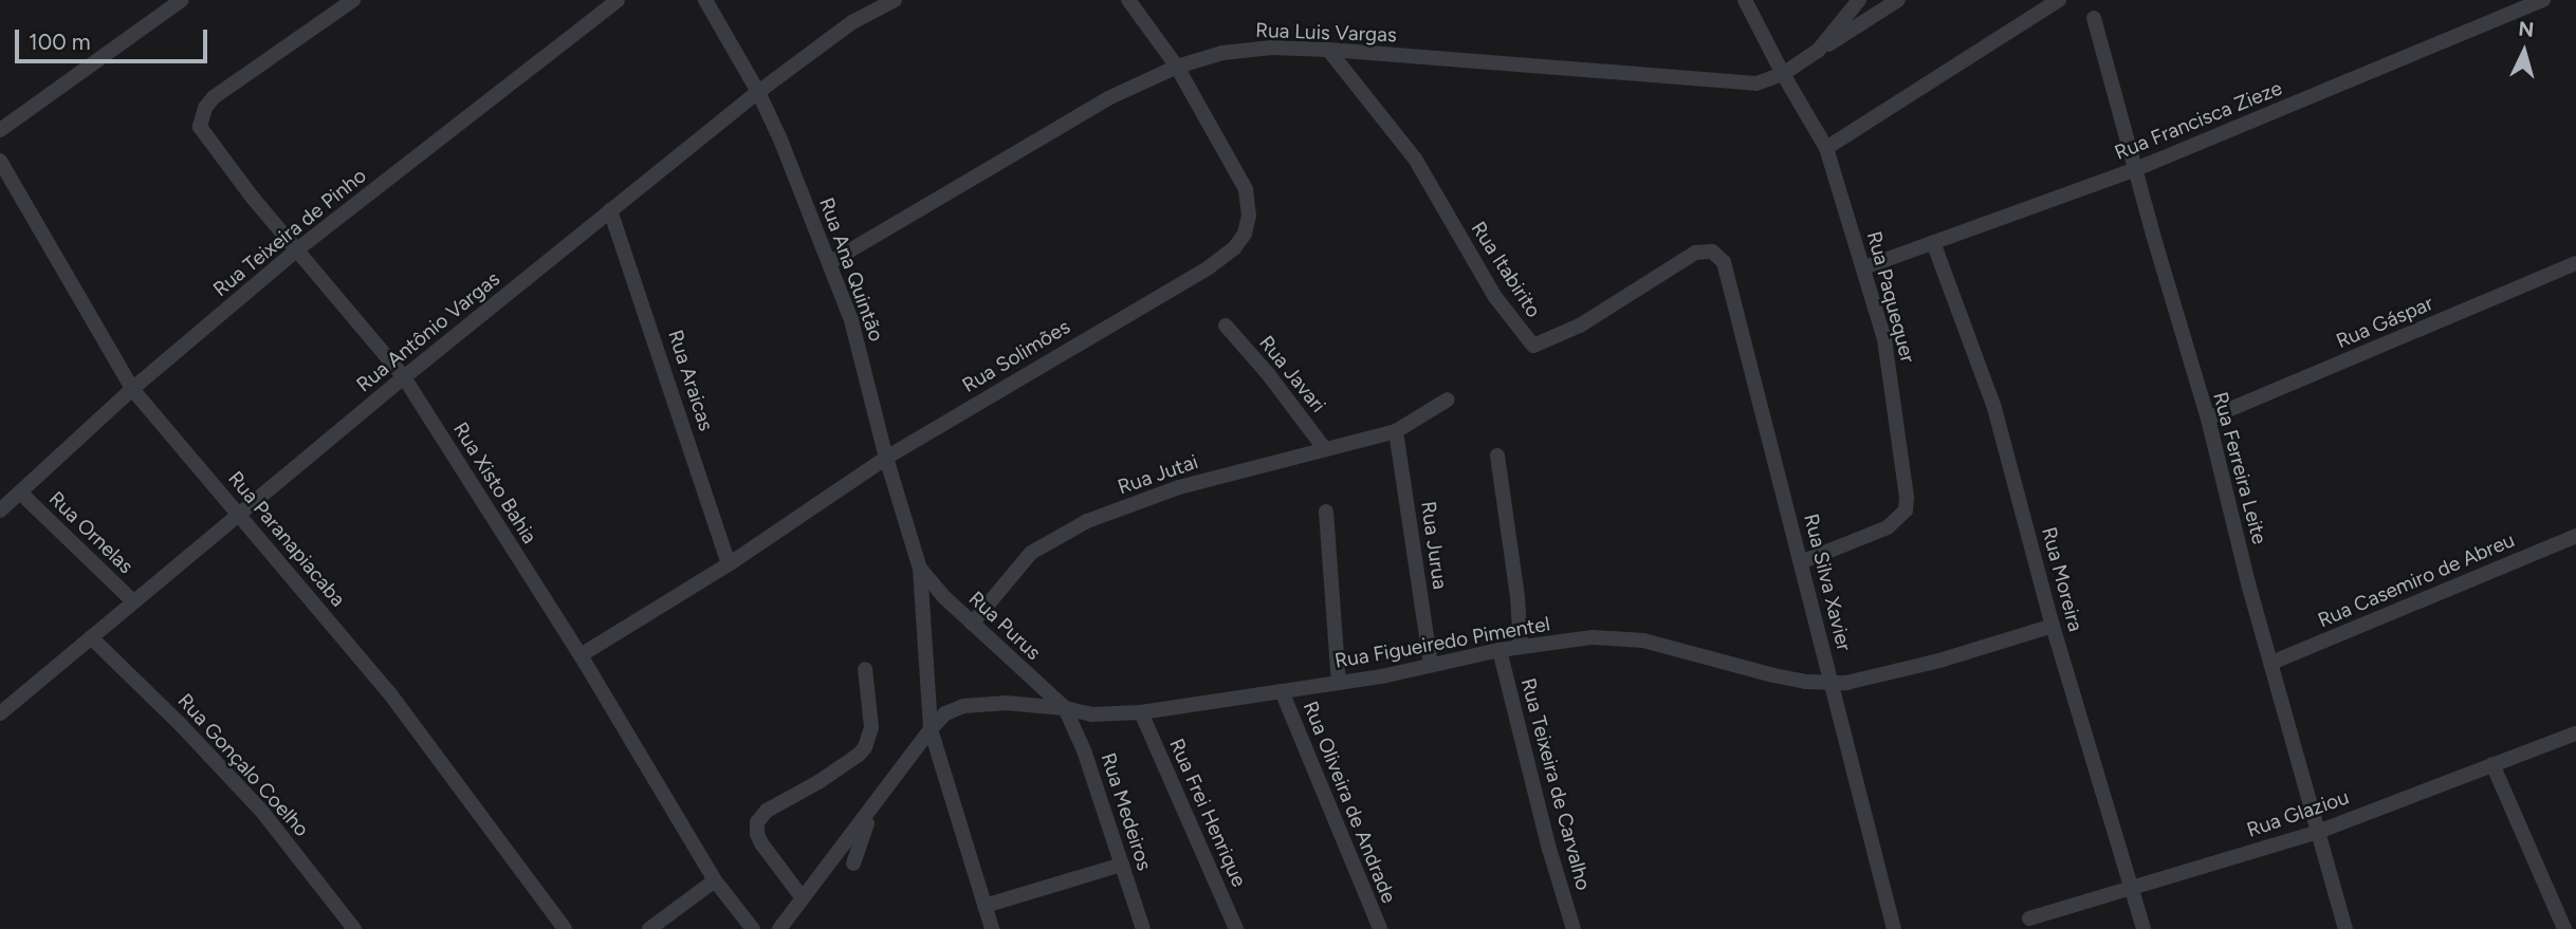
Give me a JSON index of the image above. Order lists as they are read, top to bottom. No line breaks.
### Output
{"streets":{"street":["Rua Luis Vargas","Rua Francisca Zieze","Rua Teixeira de Pinho","Rua Ana Quintão","Rua Itabirito","Rua Paquequer","Rua Gáspar","Rua Antônio Vargas","Rua Solimões","Rua Javari","Rua Araicas","Rua Ferreira Leite","Rua Jutai","Rua Xisto Bahia","Rua Ornelas","Rua Paranapiacaba","Rua Jurua","Rua Moreira","Rua Casemiro de Abreu","Rua Silva Xavier","Rua Purus","Rua Figueiredo Pimentel","Rua Gonçalo Coelho","Rua Teixeira de Carvalho","Rua Oliveira de Andrade","Rua Medeiros","Rua Frei Henrique","Rua Glaziou"]},"crossings":[["Rua Luis Vargas","Rua Ana Quintão"],["Rua Luis Vargas","Rua Itabirito"],["Rua Luis Vargas","Rua Paquequer"],["Rua Luis Vargas","Rua Solimões"],["Rua Francisca Zieze","Rua Paquequer"],["Rua Francisca Zieze","Rua Ferreira Leite"],["Rua Francisca Zieze","Rua Moreira"],["Rua Teixeira de Pinho","Rua Xisto Bahia"],["Rua Teixeira de Pinho","Rua Ornelas"],["Rua Teixeira de Pinho","Rua Paranapiacaba"],["Rua Ana Quintão","Rua Antônio Vargas"],["Rua Ana Quintão","Rua Solimões"],["Rua Ana Quintão","Rua Purus"],["Rua Itabirito","Rua Silva Xavier"],["Rua Paquequer","Rua Silva Xavier"],["Rua Gáspar","Rua Ferreira Leite"],["Rua Antônio Vargas","Rua Araicas"],["Rua Antônio Vargas","Rua Xisto Bahia"],["Rua Antônio Vargas","Rua Ornelas"],["Rua Antônio Vargas","Rua Paranapiacaba"],["Rua Antônio Vargas","Rua Gonçalo Coelho"],["Rua Solimões","Rua Araicas"],["Rua Solimões","Rua Xisto Bahia"],["Rua Javari","Rua Jutai"],["Rua Ferreira Leite","Rua Casemiro de Abreu"],["Rua Ferreira Leite","Rua Glaziou"],["Rua Jutai","Rua Jurua"],["Rua Jutai","Rua Purus"],["Rua Jurua","Rua Figueiredo Pimentel"],["Rua Moreira","Rua Figueiredo Pimentel"],["Rua Moreira","Rua Glaziou"],["Rua Silva Xavier","Rua Figueiredo Pimentel"],["Rua Purus","Rua Figueiredo Pimentel"],["Rua Purus","Rua Medeiros"],["Rua Figueiredo Pimentel","Rua Teixeira de Carvalho"],["Rua Figueiredo Pimentel","Rua Oliveira de Andrade"],["Rua Figueiredo Pimentel","Rua Medeiros"],["Rua Figueiredo Pimentel","Rua Frei Henrique"]],"scale_bar":"100 m","north":"top"}
